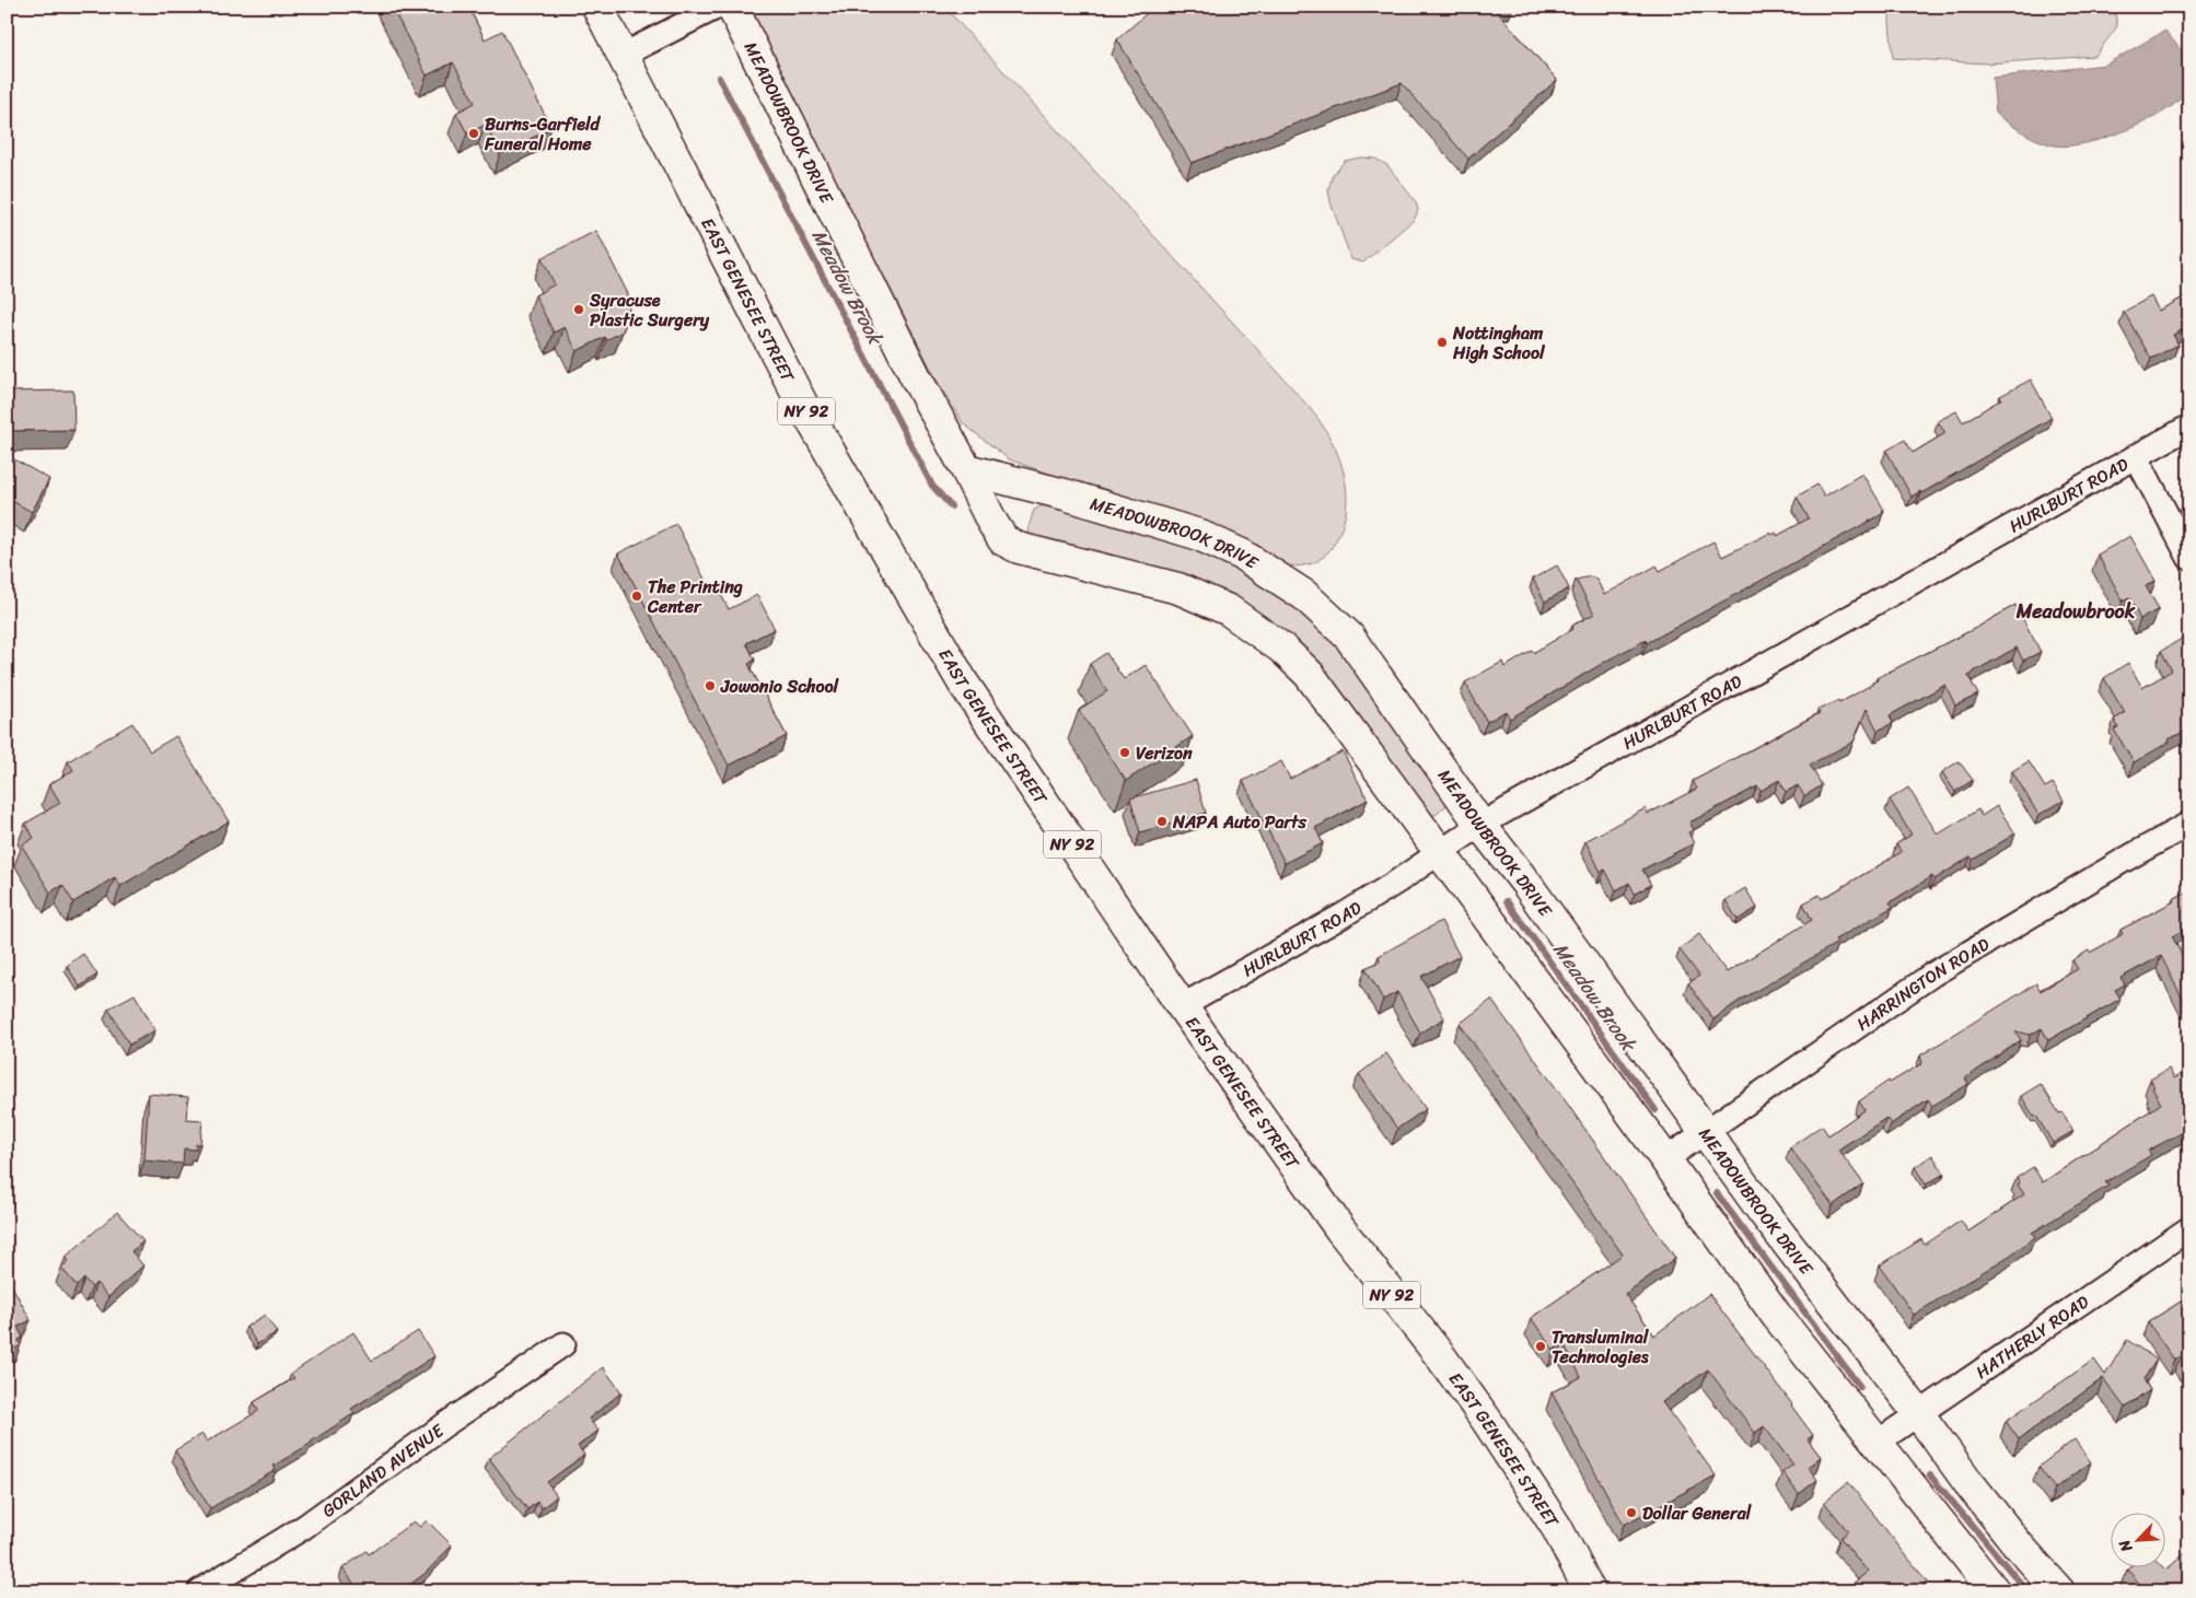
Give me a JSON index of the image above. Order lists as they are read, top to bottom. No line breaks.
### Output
{"streets":{"street":["MEADOWBROOK DRIVE","EAST GENESEE STREET","NY 92","HURLBURT ROAD","HARRINGTON ROAD","HATHERLY ROAD","GORLAND AVENUE"]},"crossings":[["MEADOWBROOK DRIVE","HURLBURT ROAD"],["MEADOWBROOK DRIVE","HARRINGTON ROAD"],["MEADOWBROOK DRIVE","HATHERLY ROAD"],["EAST GENESEE STREET","HURLBURT ROAD"]],"districts":["Meadowbrook"],"water":["Meadow Brook"],"places":["Burns-Garfield Funeral Home","Syracuse Plastic Surgery","Nottingham High School","The Printing Center","Jowonio School","Verizon","NAPA Auto Parts","Transluminal Technologies","Dollar General"],"north":"bottom left"}
